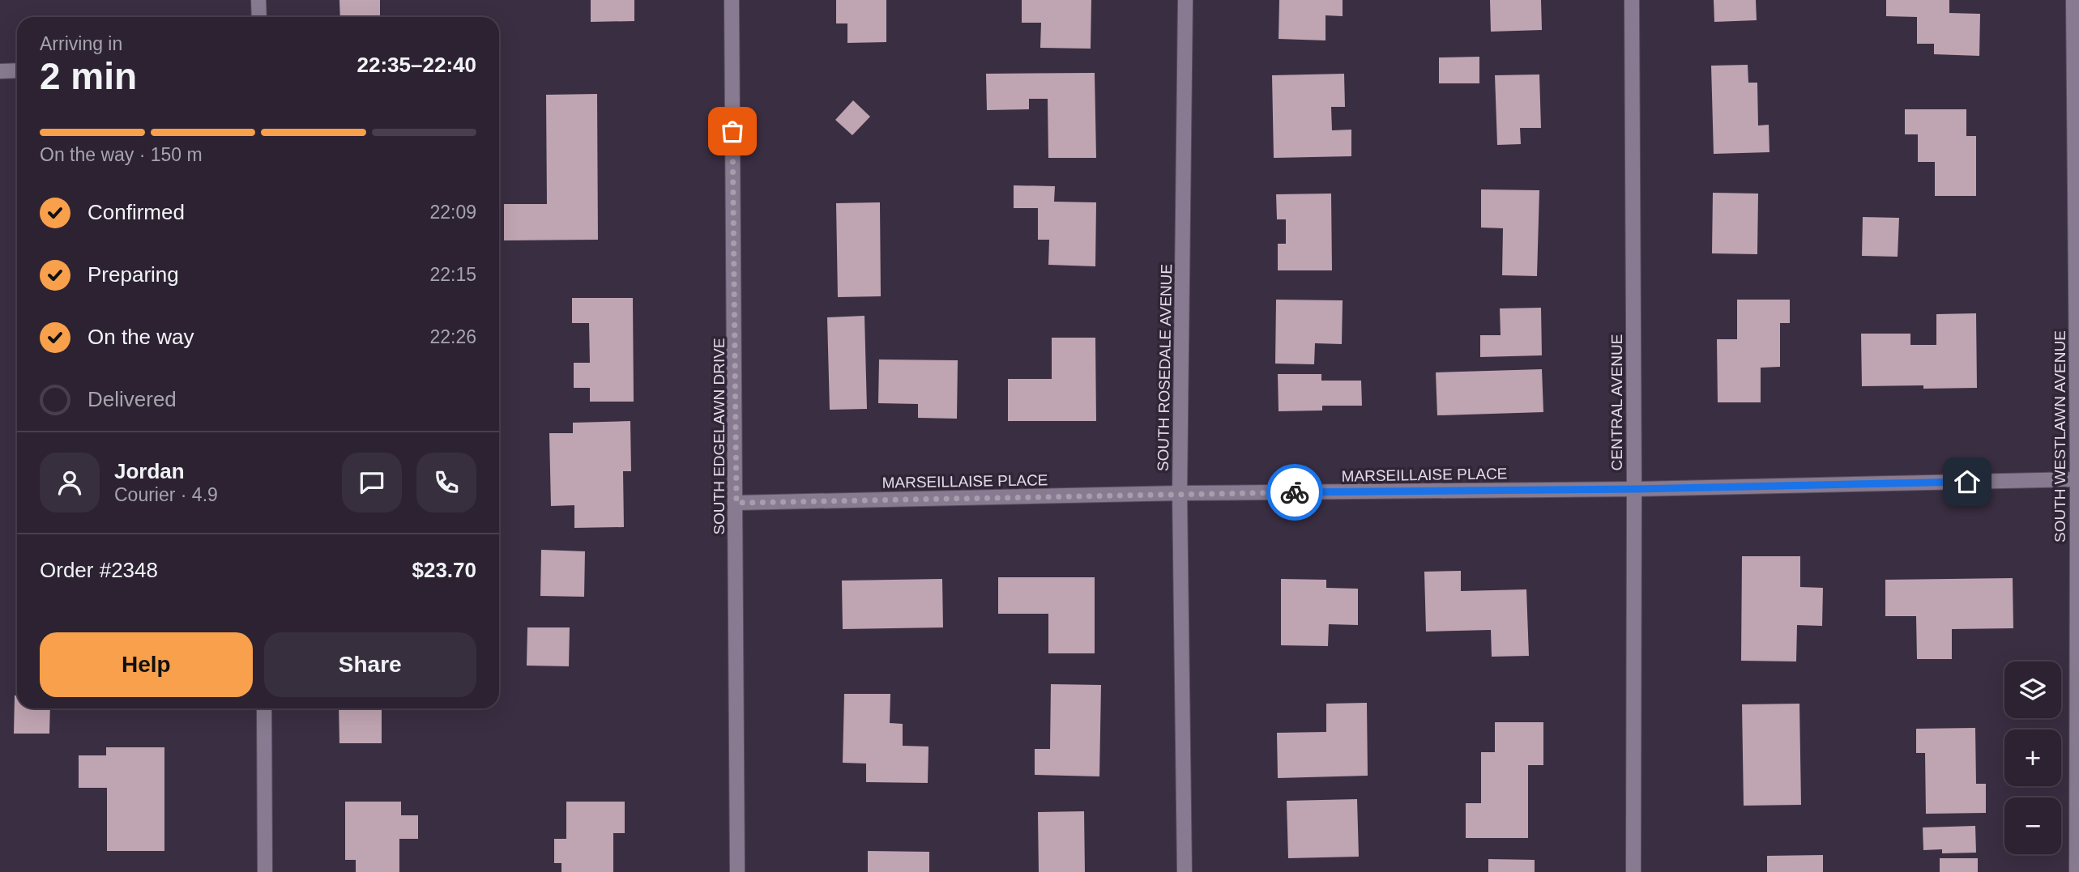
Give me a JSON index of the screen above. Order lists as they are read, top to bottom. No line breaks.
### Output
{"streets":{"street":["SOUTH ROSEDALE AVENUE","CENTRAL AVENUE","SOUTH EDGELAWN DRIVE","SOUTH WESTLAWN AVENUE","MARSEILLAISE PLACE"]},"crossings":[["SOUTH ROSEDALE AVENUE","MARSEILLAISE PLACE"],["CENTRAL AVENUE","MARSEILLAISE PLACE"],["SOUTH EDGELAWN DRIVE","MARSEILLAISE PLACE"],["SOUTH WESTLAWN AVENUE","MARSEILLAISE PLACE"]],"page":{"heading":["2 min","Arriving in","22:35–22:40"],"panel":["Jordan","Courier · 4.9","Order #2348","$23.70"],"bar":"On the way · 150 m","list":[["Confirmed","22:09"],["Preparing","22:15"],["On the way","22:26"],"Delivered"],"buttons":["Help","Share"],"map_buttons":["+","−"]}}
